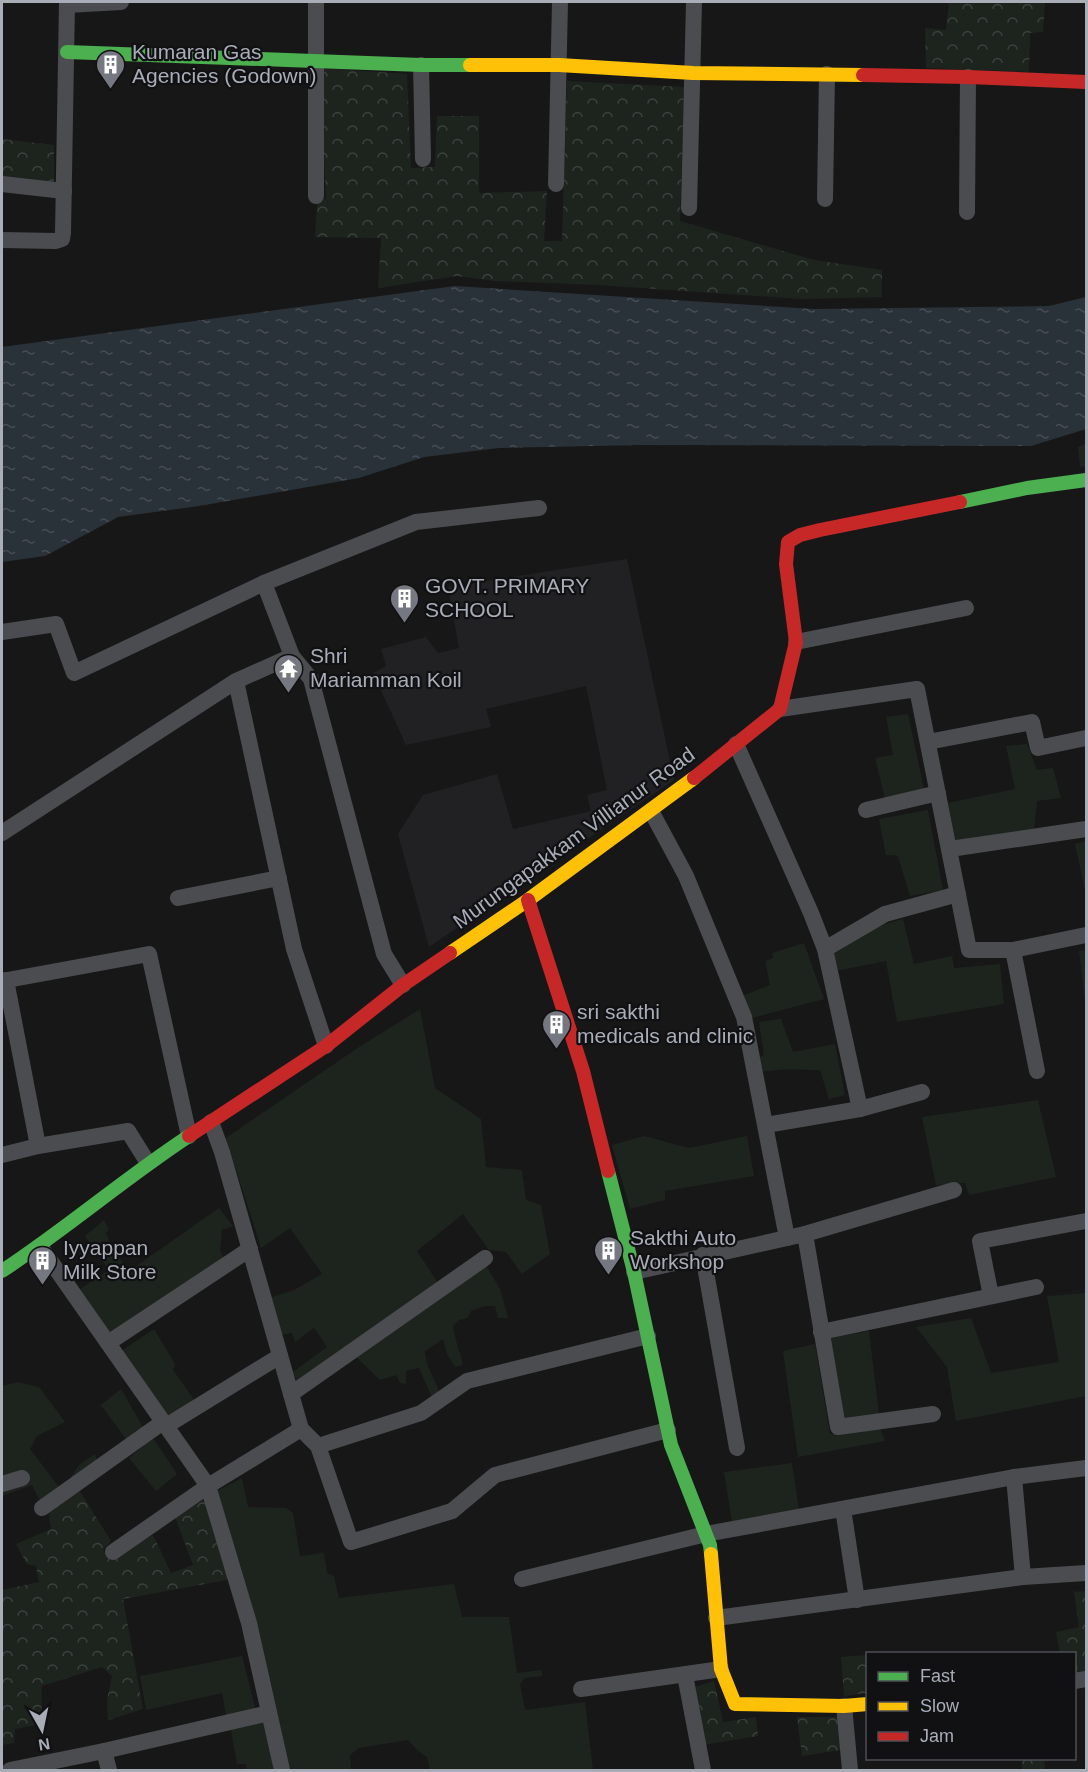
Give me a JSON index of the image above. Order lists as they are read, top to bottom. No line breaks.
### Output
{"streets":{"street":["Murungapakkam Villianur Road"]},"places":{"building":["Kumaran Gas Agencies (Godown)","GOVT. PRIMARY SCHOOL","sri sakthi medicals and clinic","Sakthi Auto Workshop","Iyyappan Milk Store"],"temple":["Shri Mariamman Koil"]},"legend":["Fast","Slow","Jam"],"north":"bottom"}
